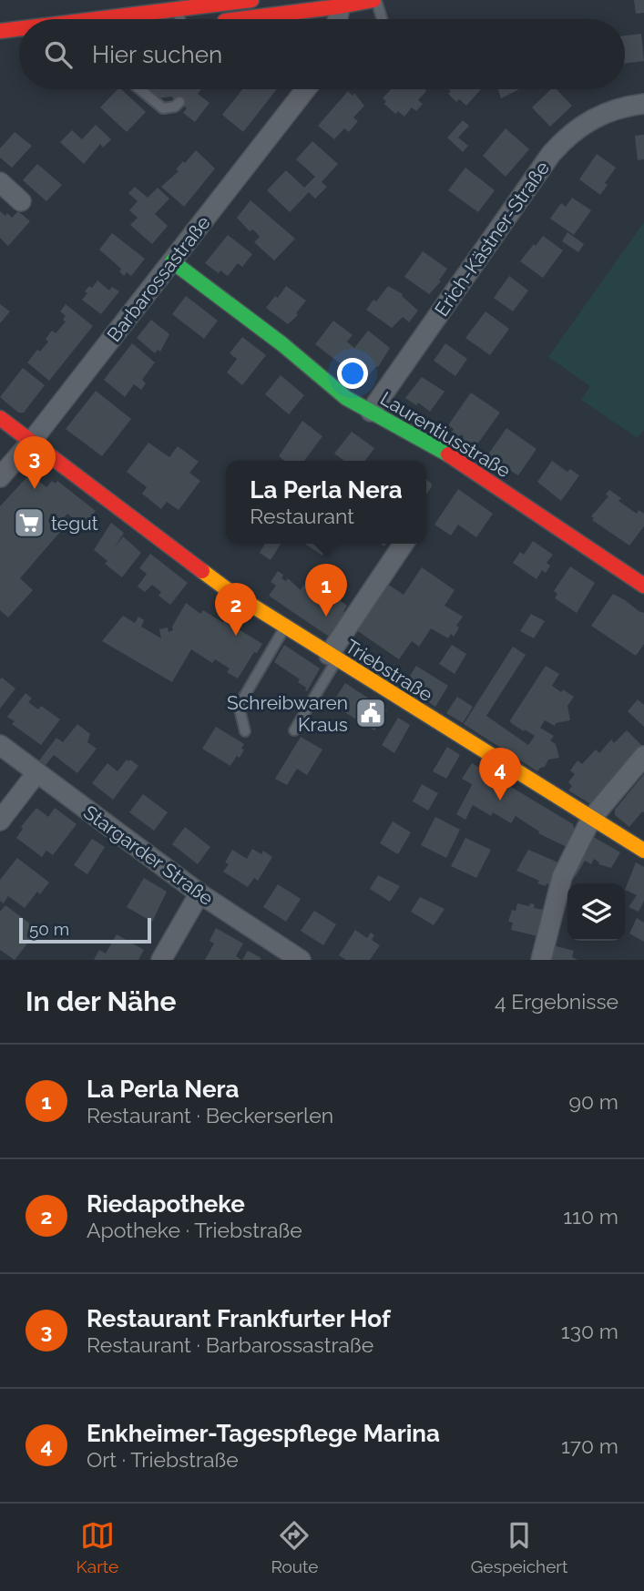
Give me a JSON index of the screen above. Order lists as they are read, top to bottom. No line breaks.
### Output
{"streets":{"street":["Erich-Kästner-Straße","Barbarossastraße","Laurentiusstraße","Triebstraße","Stargarder Straße"]},"crossings":[["Erich-Kästner-Straße","Laurentiusstraße"],["Barbarossastraße","Laurentiusstraße"],["Barbarossastraße","Triebstraße"]],"places":{"supermarket":["tegut"],"public building":["Schreibwaren Kraus"]},"scale_bar":"50 m","page":{"search":"Hier suchen","pins":["3","1","2","4"],"popup":["La Perla Nera","Restaurant"],"scale":"50 m","heading":["In der Nähe","4 Ergebnisse"],"list":[{"mark":"1","name":"La Perla Nera","note":"Restaurant · Beckerserlen","value":"90 m"},{"mark":"2","name":"Riedapotheke","note":"Apotheke · Triebstraße","value":"110 m"},{"mark":"3","name":"Restaurant Frankfurter Hof","note":"Restaurant · Barbarossastraße","value":"130 m"},{"mark":"4","name":"Enkheimer-Tagespflege Marina","note":"Ort · Triebstraße","value":"170 m"}],"nav":["Karte","Route","Gespeichert"]}}
